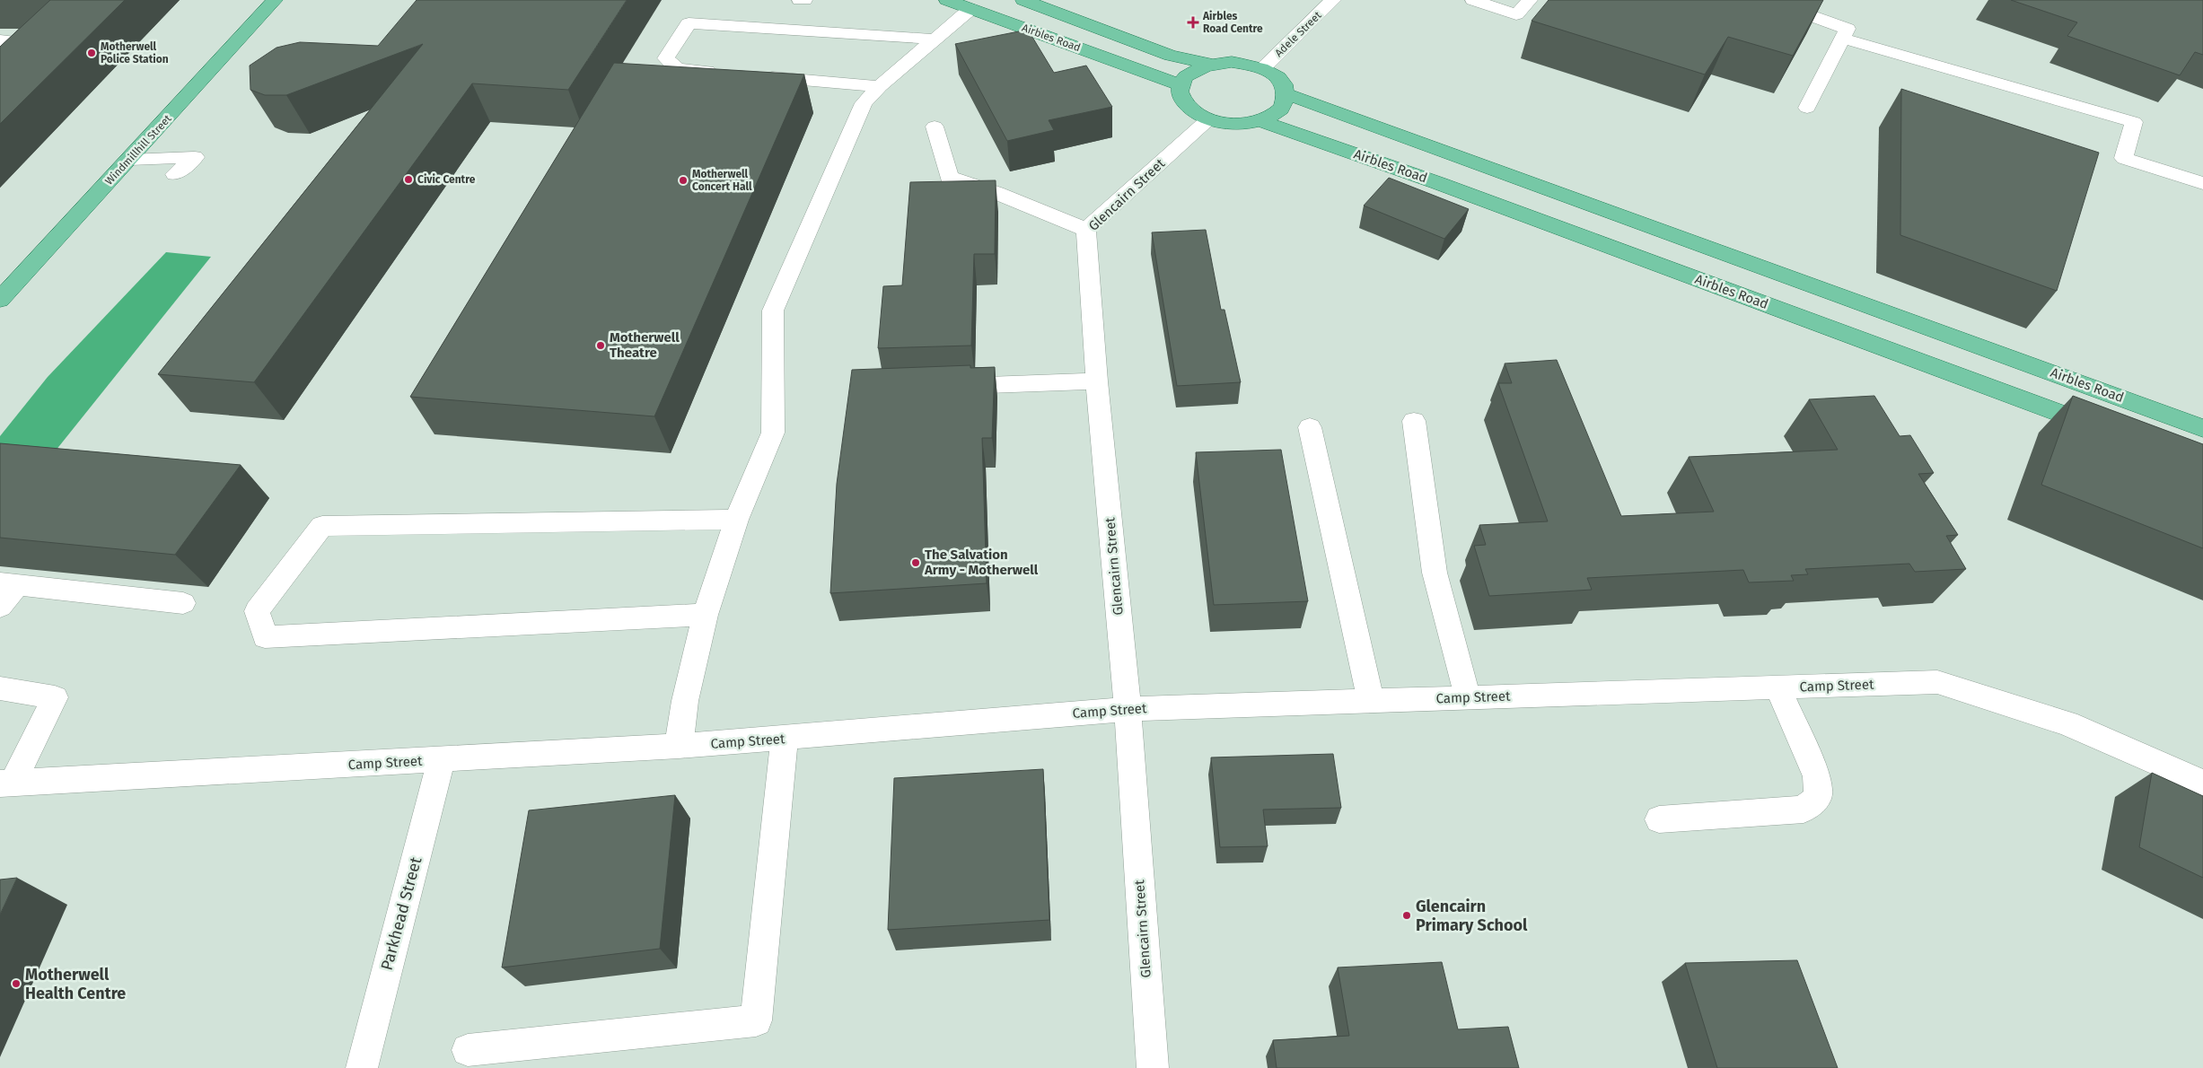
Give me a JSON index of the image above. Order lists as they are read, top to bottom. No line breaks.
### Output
{"streets":{"main road":["Airbles Road","Windmillhill Street"],"street":["Adele Street","Glencairn Street","Camp Street","Parkhead Street"]},"crossings":[["Adele Street","Airbles Road"],["Adele Street","Glencairn Street"],["Airbles Road","Glencairn Street"],["Glencairn Street","Camp Street"],["Camp Street","Parkhead Street"]],"places":{"health":["Airbles Road Centre"],"other":["Motherwell Police Station","Civic Centre","Motherwell Concert Hall","Motherwell Theatre","The Salvation Army - Motherwell","Glencairn Primary School","Motherwell Health Centre"]}}
